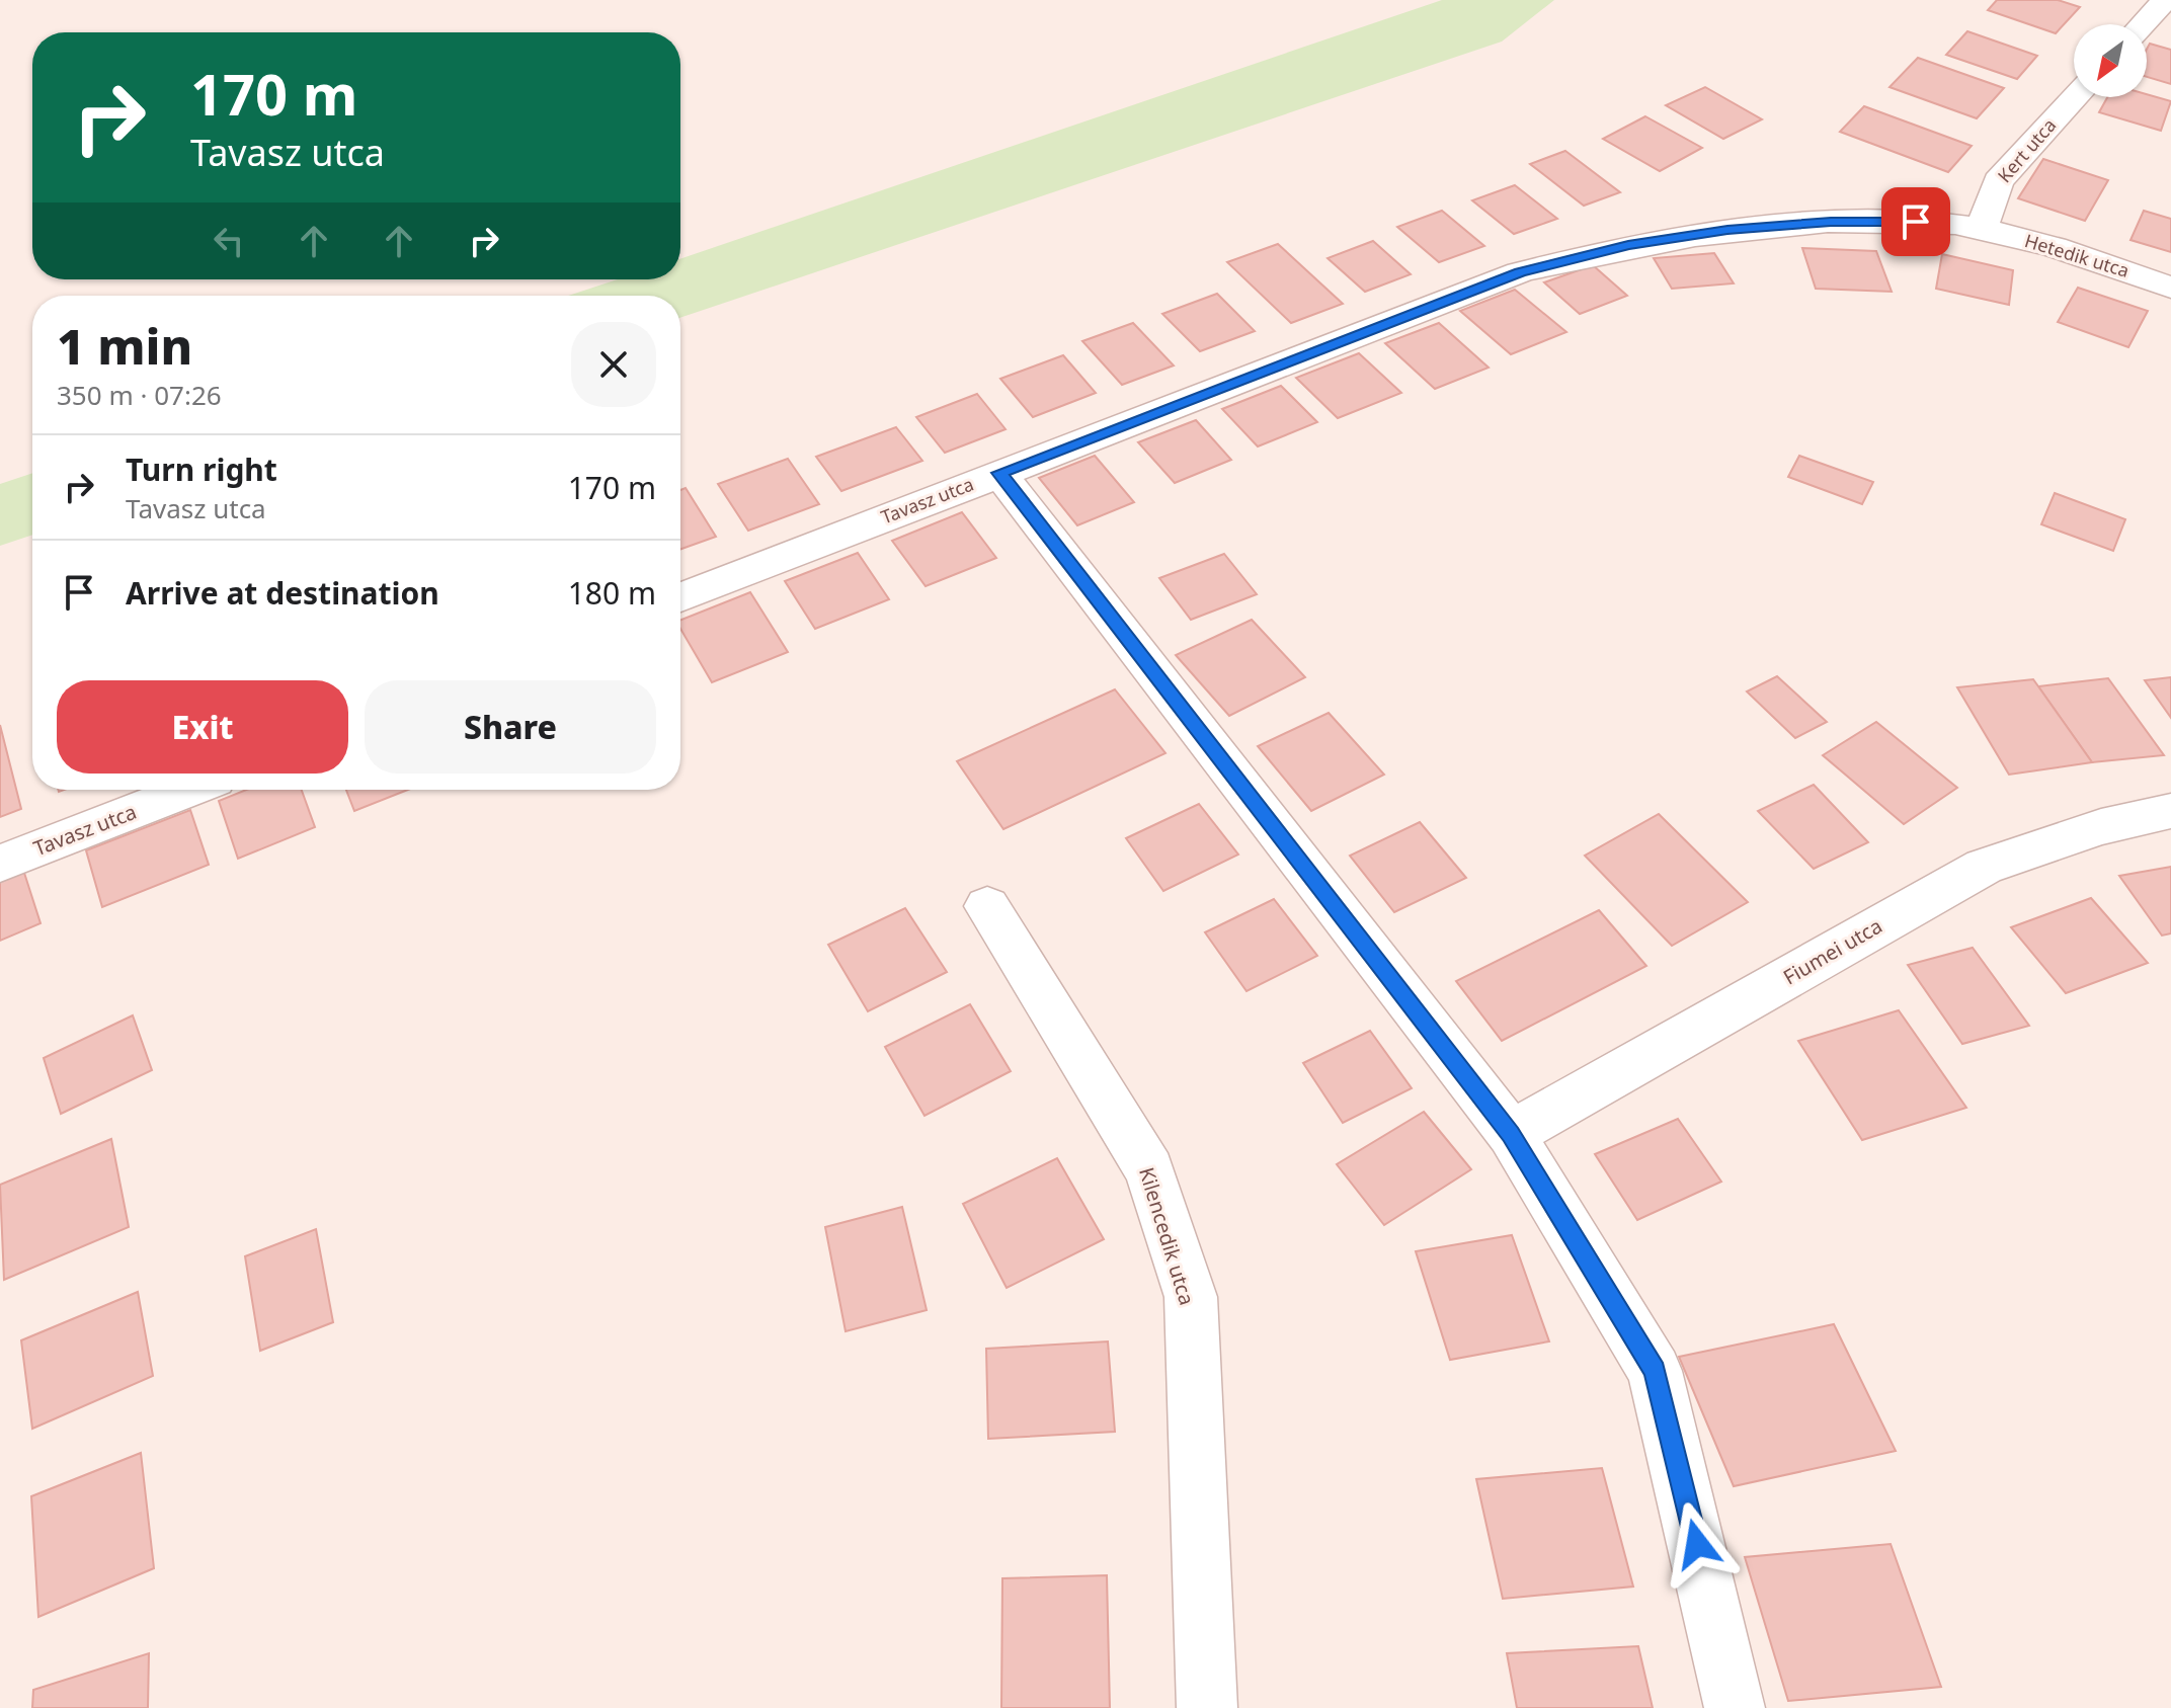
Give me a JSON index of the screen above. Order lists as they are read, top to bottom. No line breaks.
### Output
{"streets":{"street":["Kert utca","Hetedik utca","Tavasz utca","Fiumei utca","Kilencedik utca"]},"crossings":[["Kert utca","Hetedik utca"],["Kert utca","Tavasz utca"],["Hetedik utca","Tavasz utca"]],"north":"bottom left","page":{"turn":["170 m","Tavasz utca"],"heading":["1 min","350 m · 07:26"],"list":[{"name":"Turn right","note":"Tavasz utca","value":"170 m"},{"name":"Arrive at destination","value":"180 m"}],"buttons":["Exit","Share"]}}
